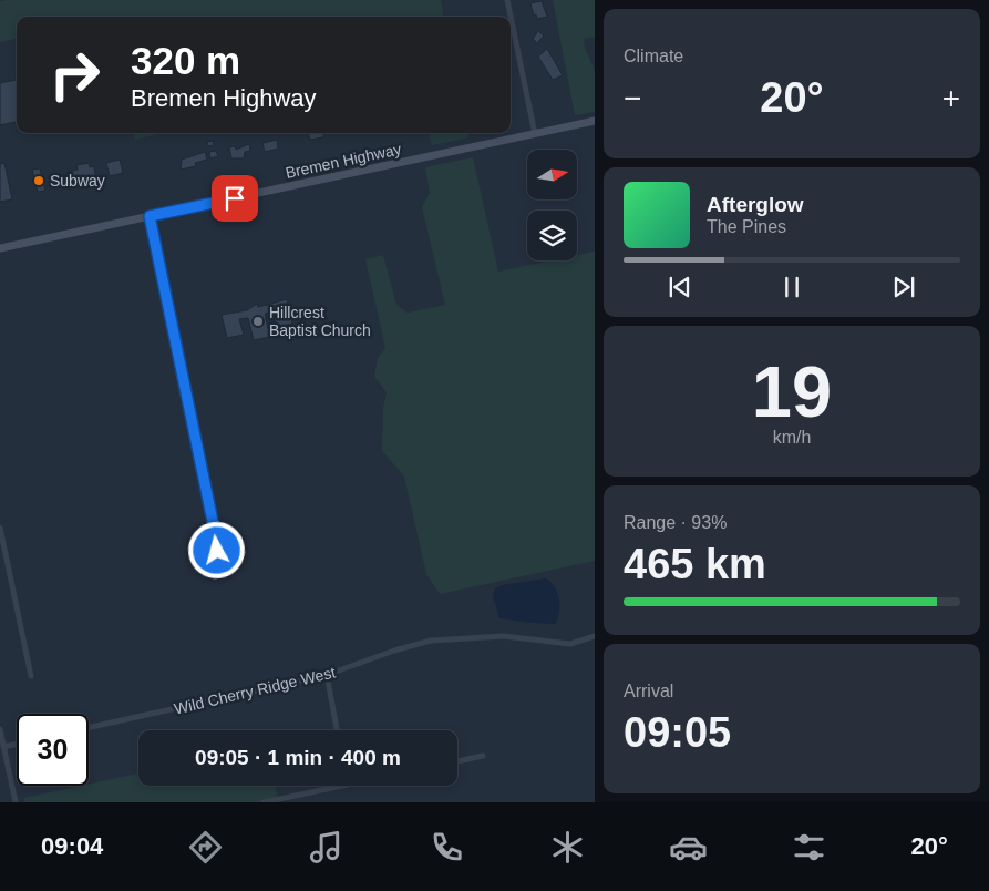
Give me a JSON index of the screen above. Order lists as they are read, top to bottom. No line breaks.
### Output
{"streets":{"main road":["Bremen Highway"],"street":["Wild Cherry Ridge West"]},"places":["Subway","Hillcrest Baptist Church"],"north":"right","page":{"tile":["Climate",["19","km/h"],["Range · 93%","465 km"],["Arrival","09:05"]],"turn":["320 m","Bremen Highway"],"heat":["−","20°","+"],"song":["Afterglow","The Pines"],"limit":"30","trip":"09:05 · 1 min · 400 m","tabs":["09:04","20°"]}}
